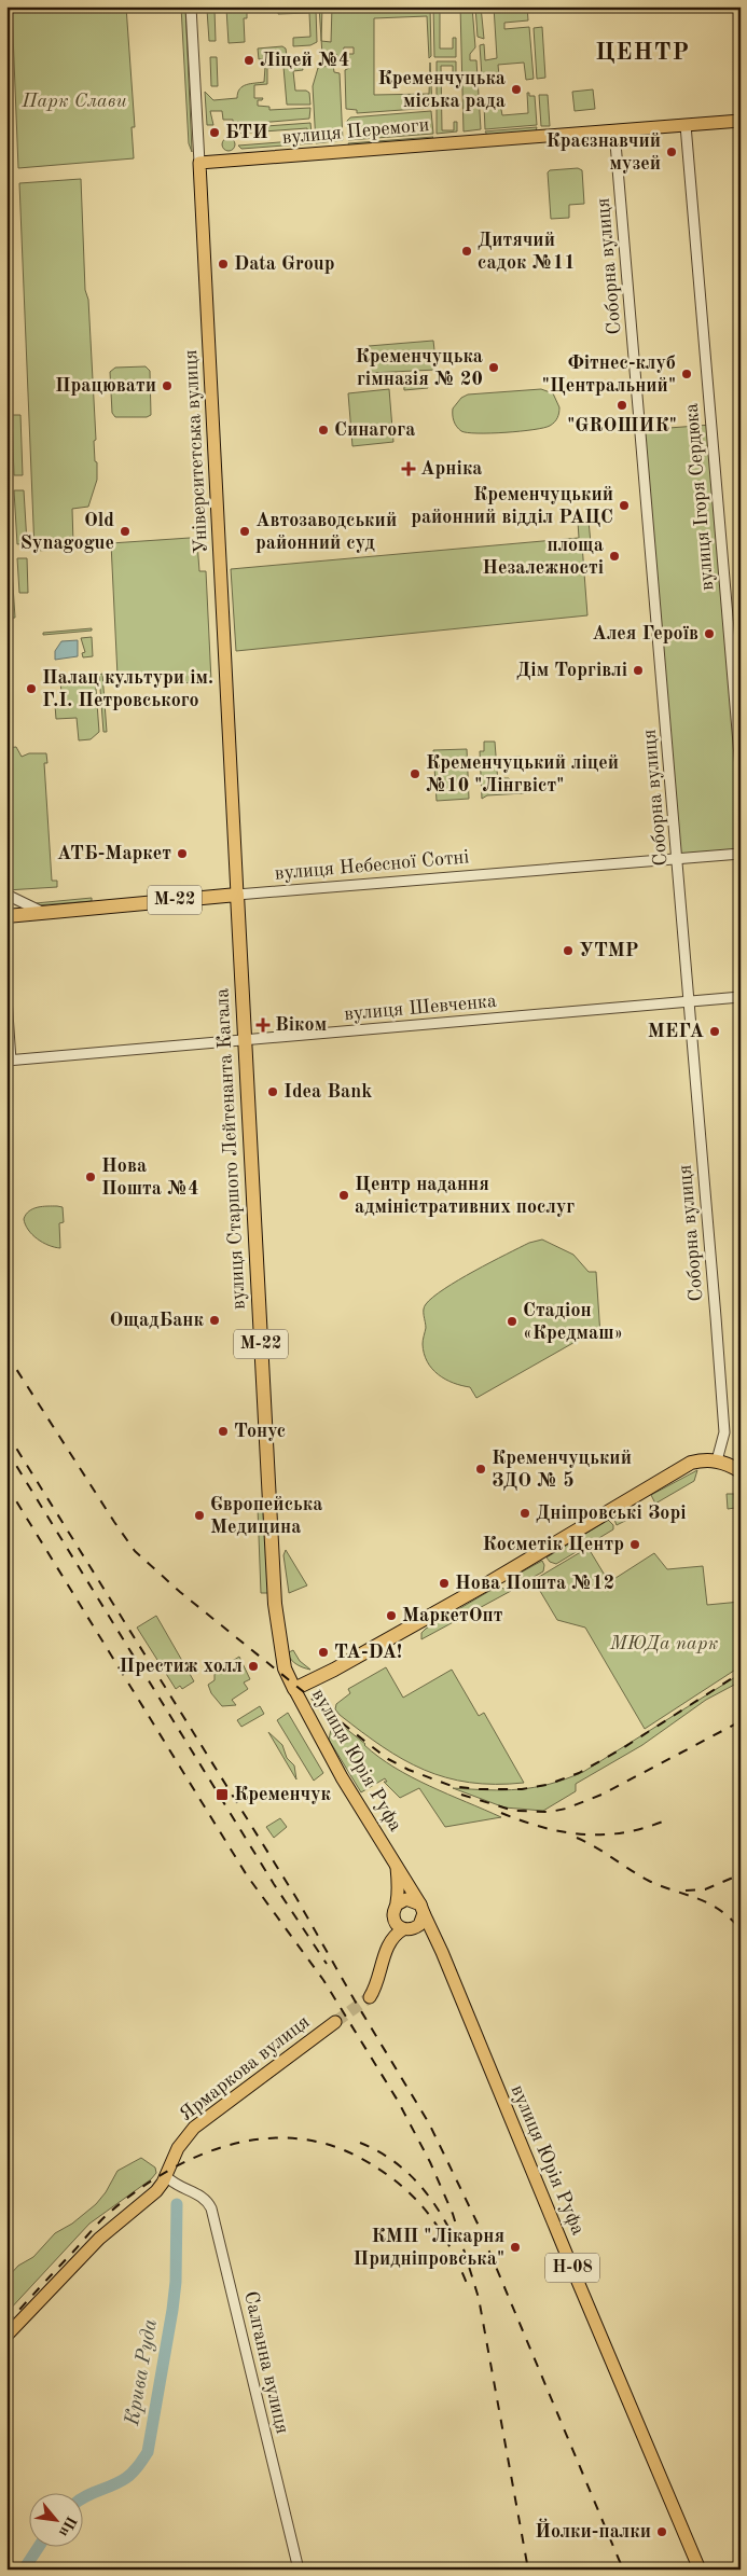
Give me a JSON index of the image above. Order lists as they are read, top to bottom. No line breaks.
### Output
{"streets":{"highway":["вулиця Небесної Сотні","М-22","вулиця Старшого Лейтенанта Кагала"],"main road":["вулиця Перемоги","Університетська вулиця","вулиця Юрія Руфа","Ярмаркова вулиця","Н-08"],"street":["Соборна вулиця","вулиця Ігоря Сердюка","вулиця Шевченка","Салганна вулиця"]},"crossings":[["вулиця Перемоги","Соборна вулиця"],["вулиця Перемоги","Університетська вулиця"],["вулиця Перемоги","вулиця Ігоря Сердюка"],["Соборна вулиця","вулиця Небесної Сотні"],["Соборна вулиця","вулиця Шевченка"],["Університетська вулиця","вулиця Небесної Сотні"],["Університетська вулиця","вулиця Старшого Лейтенанта Кагала"],["вулиця Небесної Сотні","вулиця Старшого Лейтенанта Кагала"],["вулиця Шевченка","вулиця Старшого Лейтенанта Кагала"],["вулиця Старшого Лейтенанта Кагала","вулиця Юрія Руфа"],["вулиця Юрія Руфа","Н-08"],["Ярмаркова вулиця","Салганна вулиця"]],"districts":["ЦЕНТР"],"water":["Крива Руда"],"parks":["Парк Слави","МЮДа парк"],"places":{"other":["Ліцей №4","Кременчуцька міська рада","БТИ","Краєзнавчий музей","Дитячий садок №11","Data Group","Кременчуцька гімназія № 20","Фітнес-клуб \"Центральний\"","Працювати","\"GROШИК\"","Синагога","Кременчуцький районний відділ РАЦС","Old Synagogue","Автозаводський районний суд","площа Незалежності","Алея Героїв","Дім Торгівлі","Палац культури ім. Г.І. Петровського","Кременчуцький ліцей №10 \"Лінгвіст\"","АТБ-Маркет","УТМР","МЕГА","Idea Bank","Нова Пошта №4","Центр надання адміністративних послуг","ОщадБанк","Стадіон «Кредмаш»","Тонус","Кременчуцький ЗДО № 5","Дніпровські Зорі","Європейська Медицина","Косметік Центр","Нова Пошта №12","МаркетОпт","TA-DA!","Престиж холл","КМП \"Лікарня Придніпровська\"","Йолки-палки"],"health":["Арніка","Віком"],"transit":["Кременчук"]},"north":"bottom right"}
